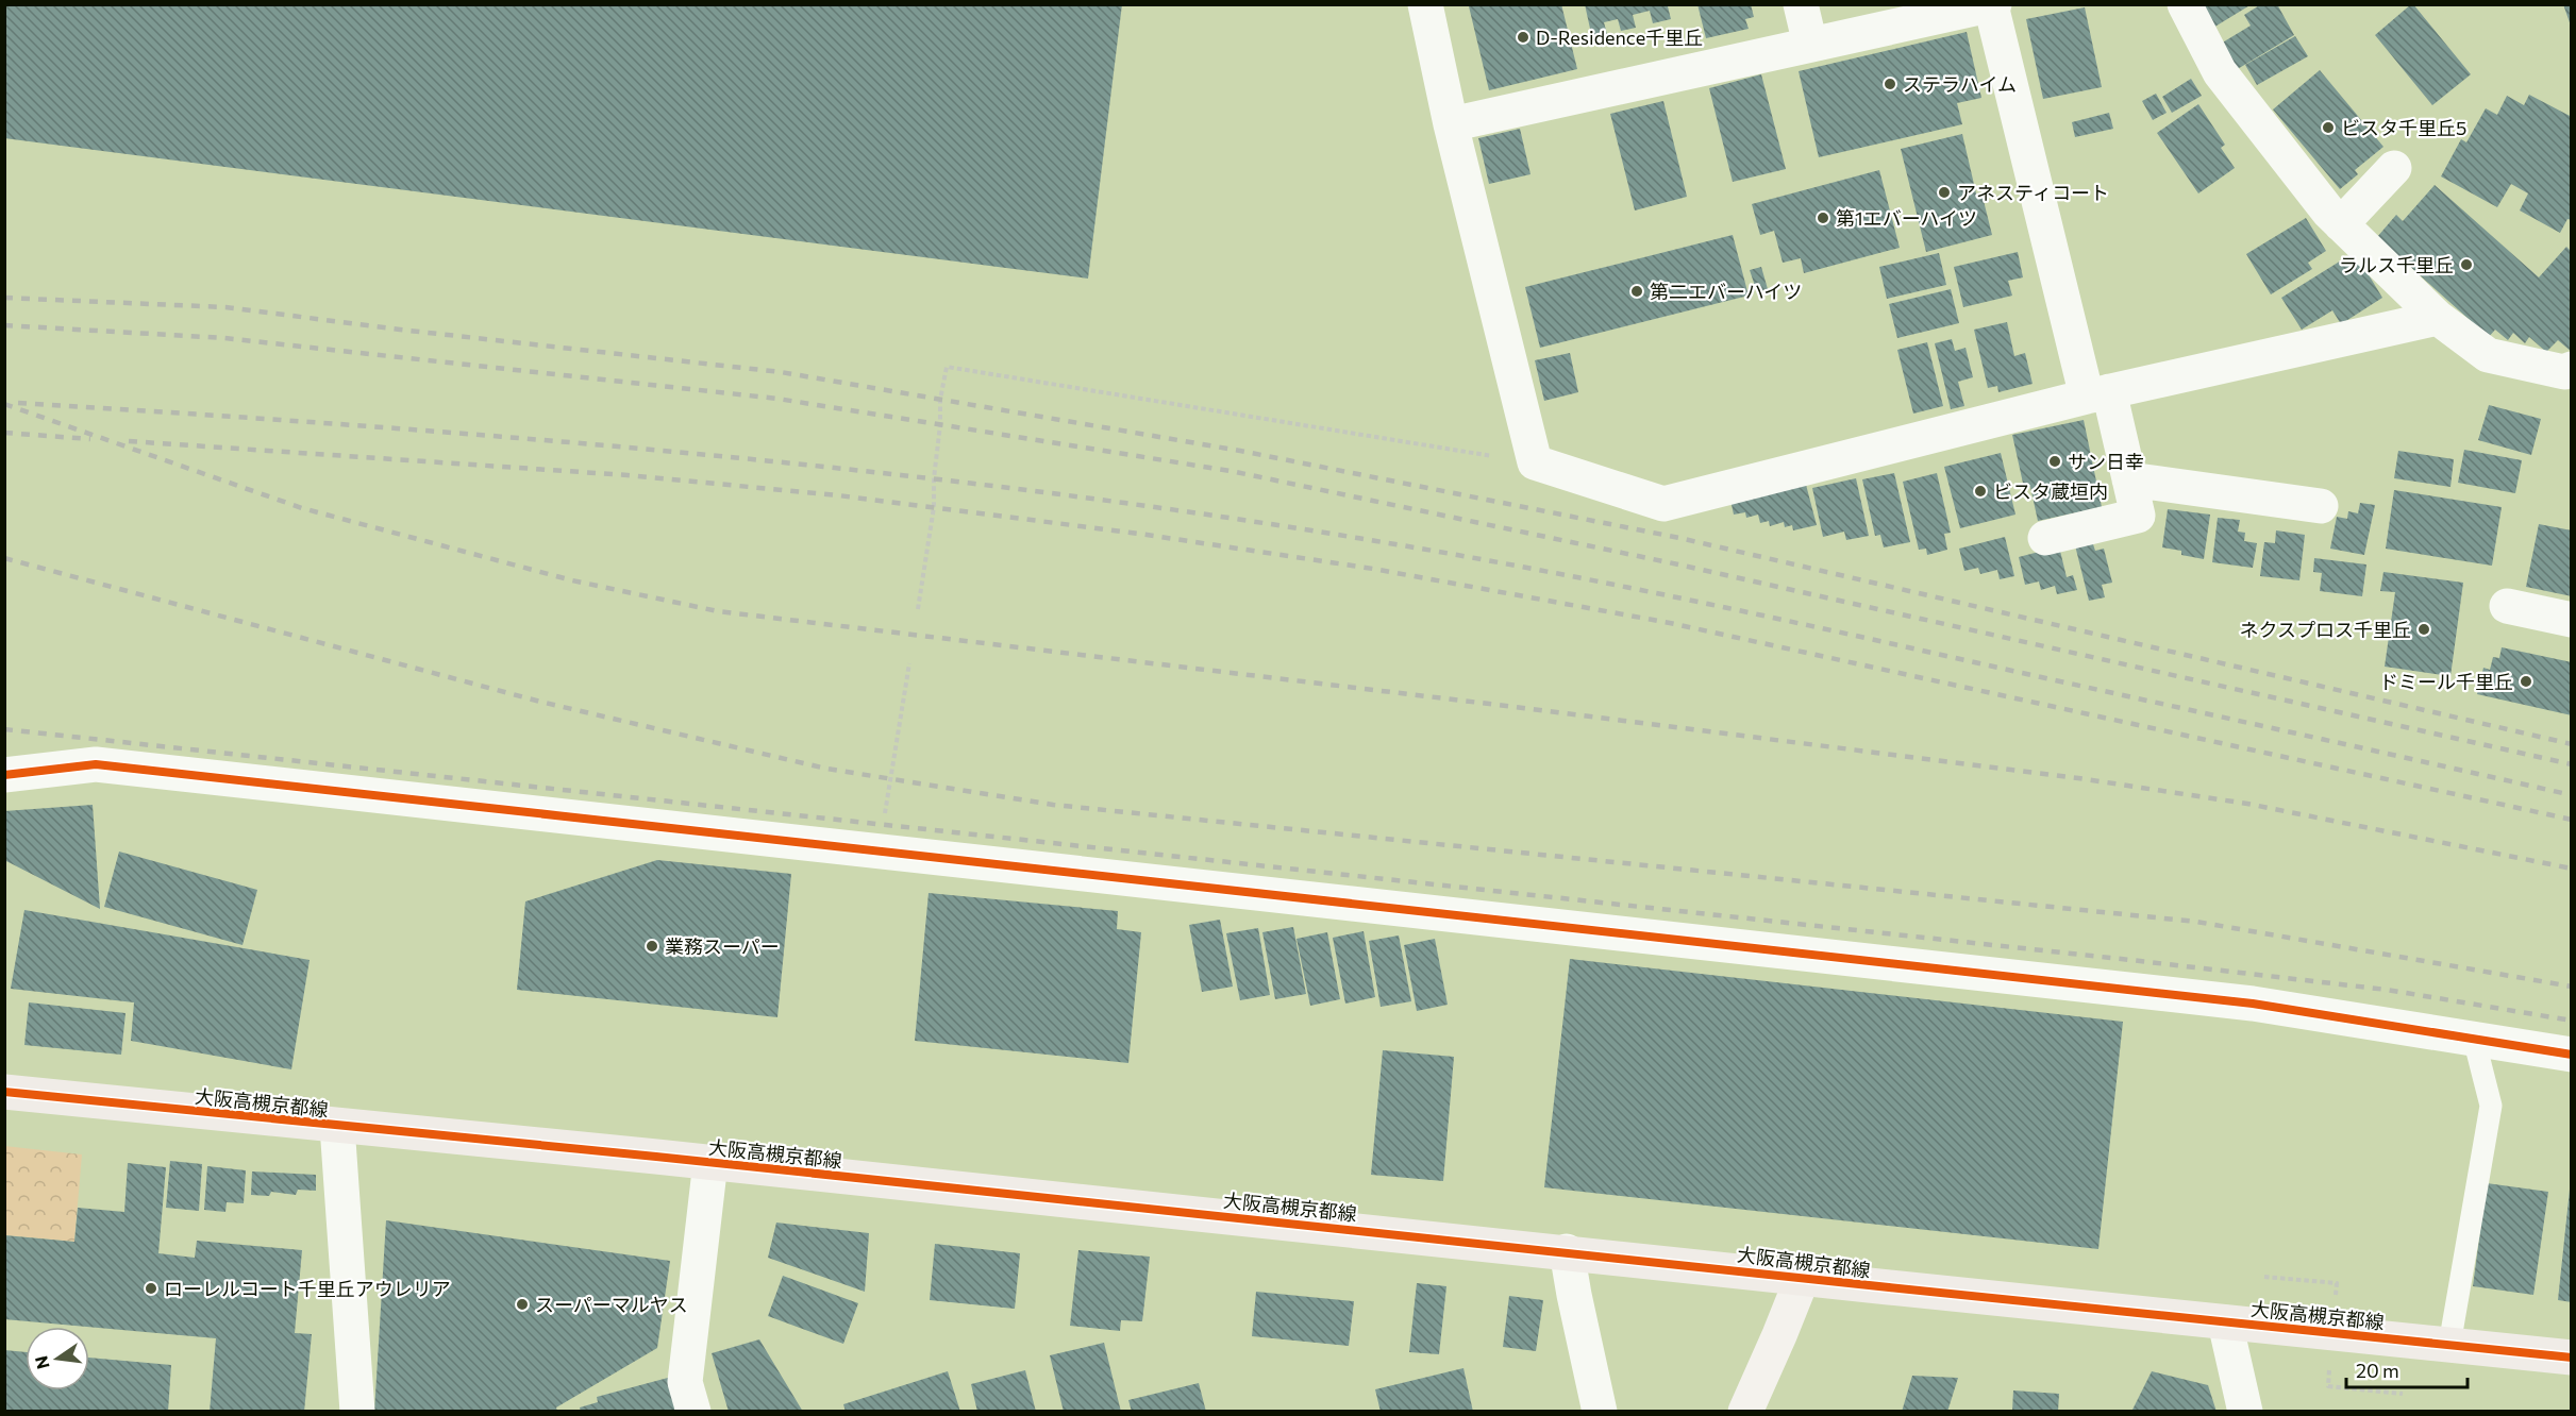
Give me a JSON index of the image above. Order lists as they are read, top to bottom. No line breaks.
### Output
{"streets":{"main road":["大阪高槻京都線"]},"places":["D-Residence千里丘","ステラハイム","ビスタ千里丘5","アネスティコート","第1エバーハイツ","ラルス千里丘","第二エバーハイツ","サン日幸","ビスタ蔵垣内","ネクスプロス千里丘","ドミール千里丘","業務スーパー","ローレルコート千里丘アウレリア","スーパーマルヤス"],"scale_bar":"20 m","north":"left"}
